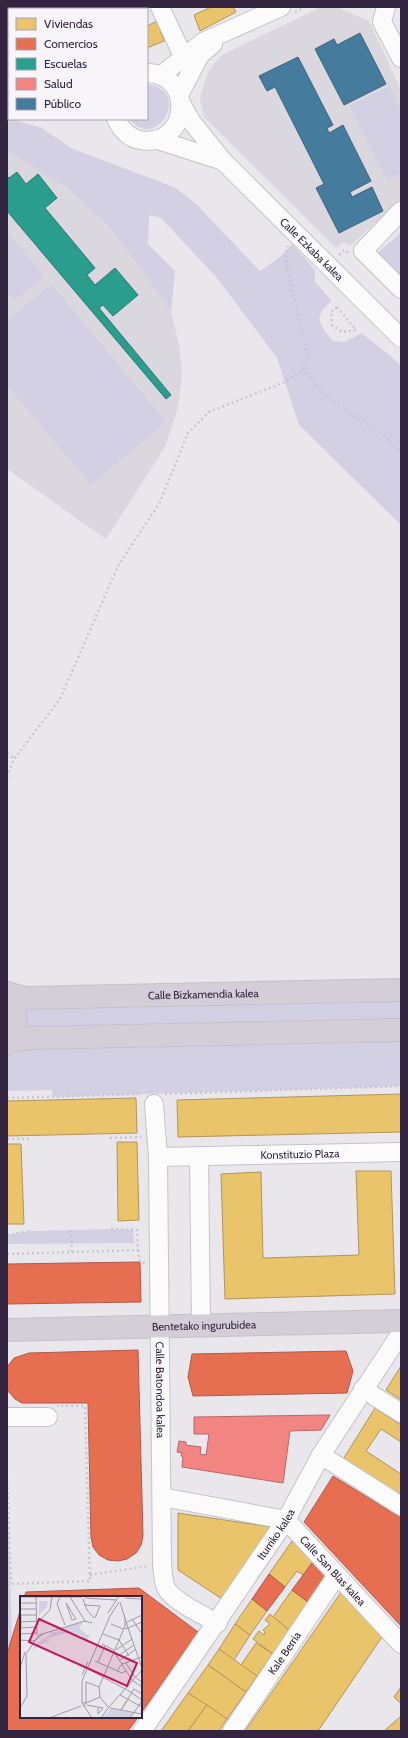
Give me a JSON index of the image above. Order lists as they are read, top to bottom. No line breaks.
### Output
{"streets":{"main road":["Calle Bizkamendia kalea","Bentetako ingurubidea"],"street":["Calle Ezkaba kalea","Konstituzio Plaza","Calle Batondoa kalea","Iturriko kalea","Calle San Blas kalea","Kale Berria"]},"crossings":[["Konstituzio Plaza","Calle Batondoa kalea"],["Bentetako ingurubidea","Calle Batondoa kalea"],["Calle Batondoa kalea","Iturriko kalea"],["Iturriko kalea","Calle San Blas kalea"],["Calle San Blas kalea","Kale Berria"]],"legend":["Viviendas","Comercios","Escuelas","Salud","Público"]}
